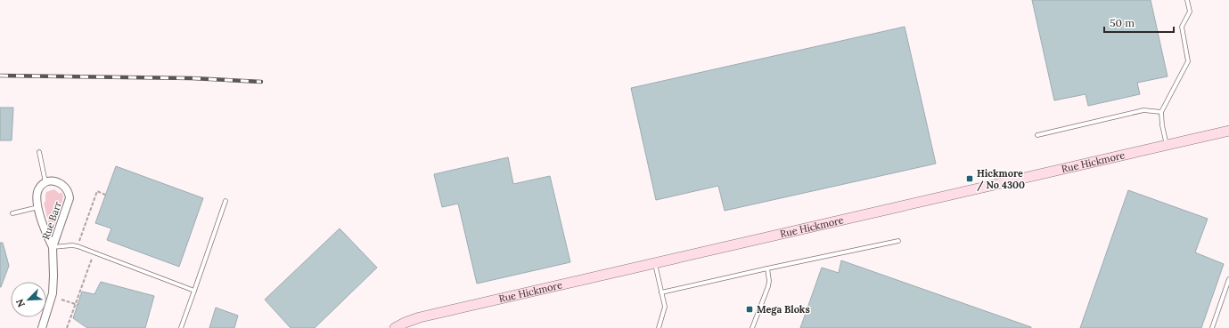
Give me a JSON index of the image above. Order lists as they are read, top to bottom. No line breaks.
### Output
{"streets":{"street":["Rue Hickmore","Rue Barr"]},"places":{"transit":["Hickmore / No 4300","Mega Bloks"]},"scale_bar":"50 m","north":"bottom left"}
